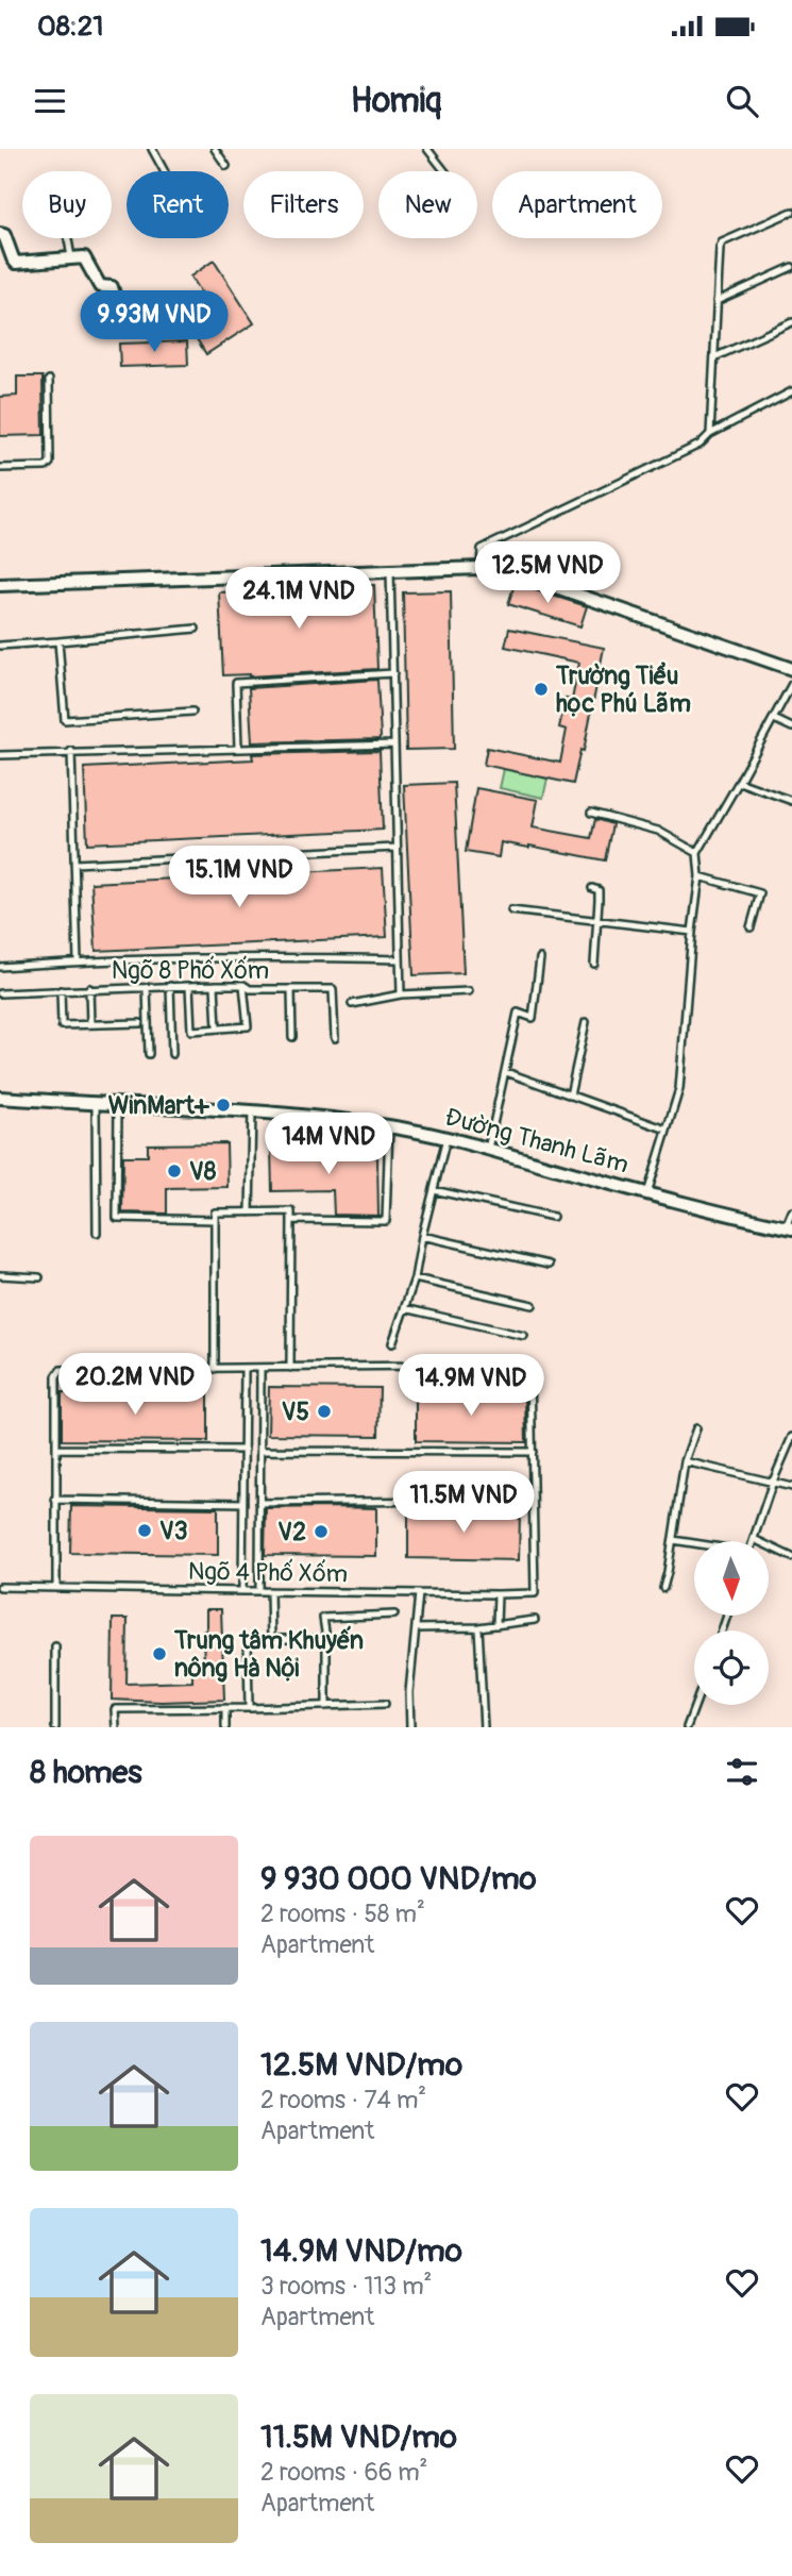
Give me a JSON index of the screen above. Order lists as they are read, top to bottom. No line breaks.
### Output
{"streets":{"street":["Đường Thanh Lãm"],"lane":["Ngõ 8 Phố Xốm","Ngõ 4 Phố Xốm"]},"places":["Trường Tiểu học Phú Lãm","WinMart+","V8","V5","V3","V2","Trung tâm Khuyến nông Hà Nội"],"north":"bottom","page":{"status":"08:21","header":"Homiq","chip":["Buy","Rent","Filters","New","Apartment"],"price":["9.93M VND","12.5M VND","24.1M VND","15.1M VND","14M VND","20.2M VND","14.9M VND","11.5M VND"],"heading":"8 homes","list":[{"name":"9 930 000 VND/mo","note":"2 rooms · 58 m² · Apartment"},{"name":"12.5M VND/mo","note":"2 rooms · 74 m² · Apartment"},{"name":"14.9M VND/mo","note":"3 rooms · 113 m² · Apartment"},{"name":"11.5M VND/mo","note":"2 rooms · 66 m² · Apartment"}]}}
